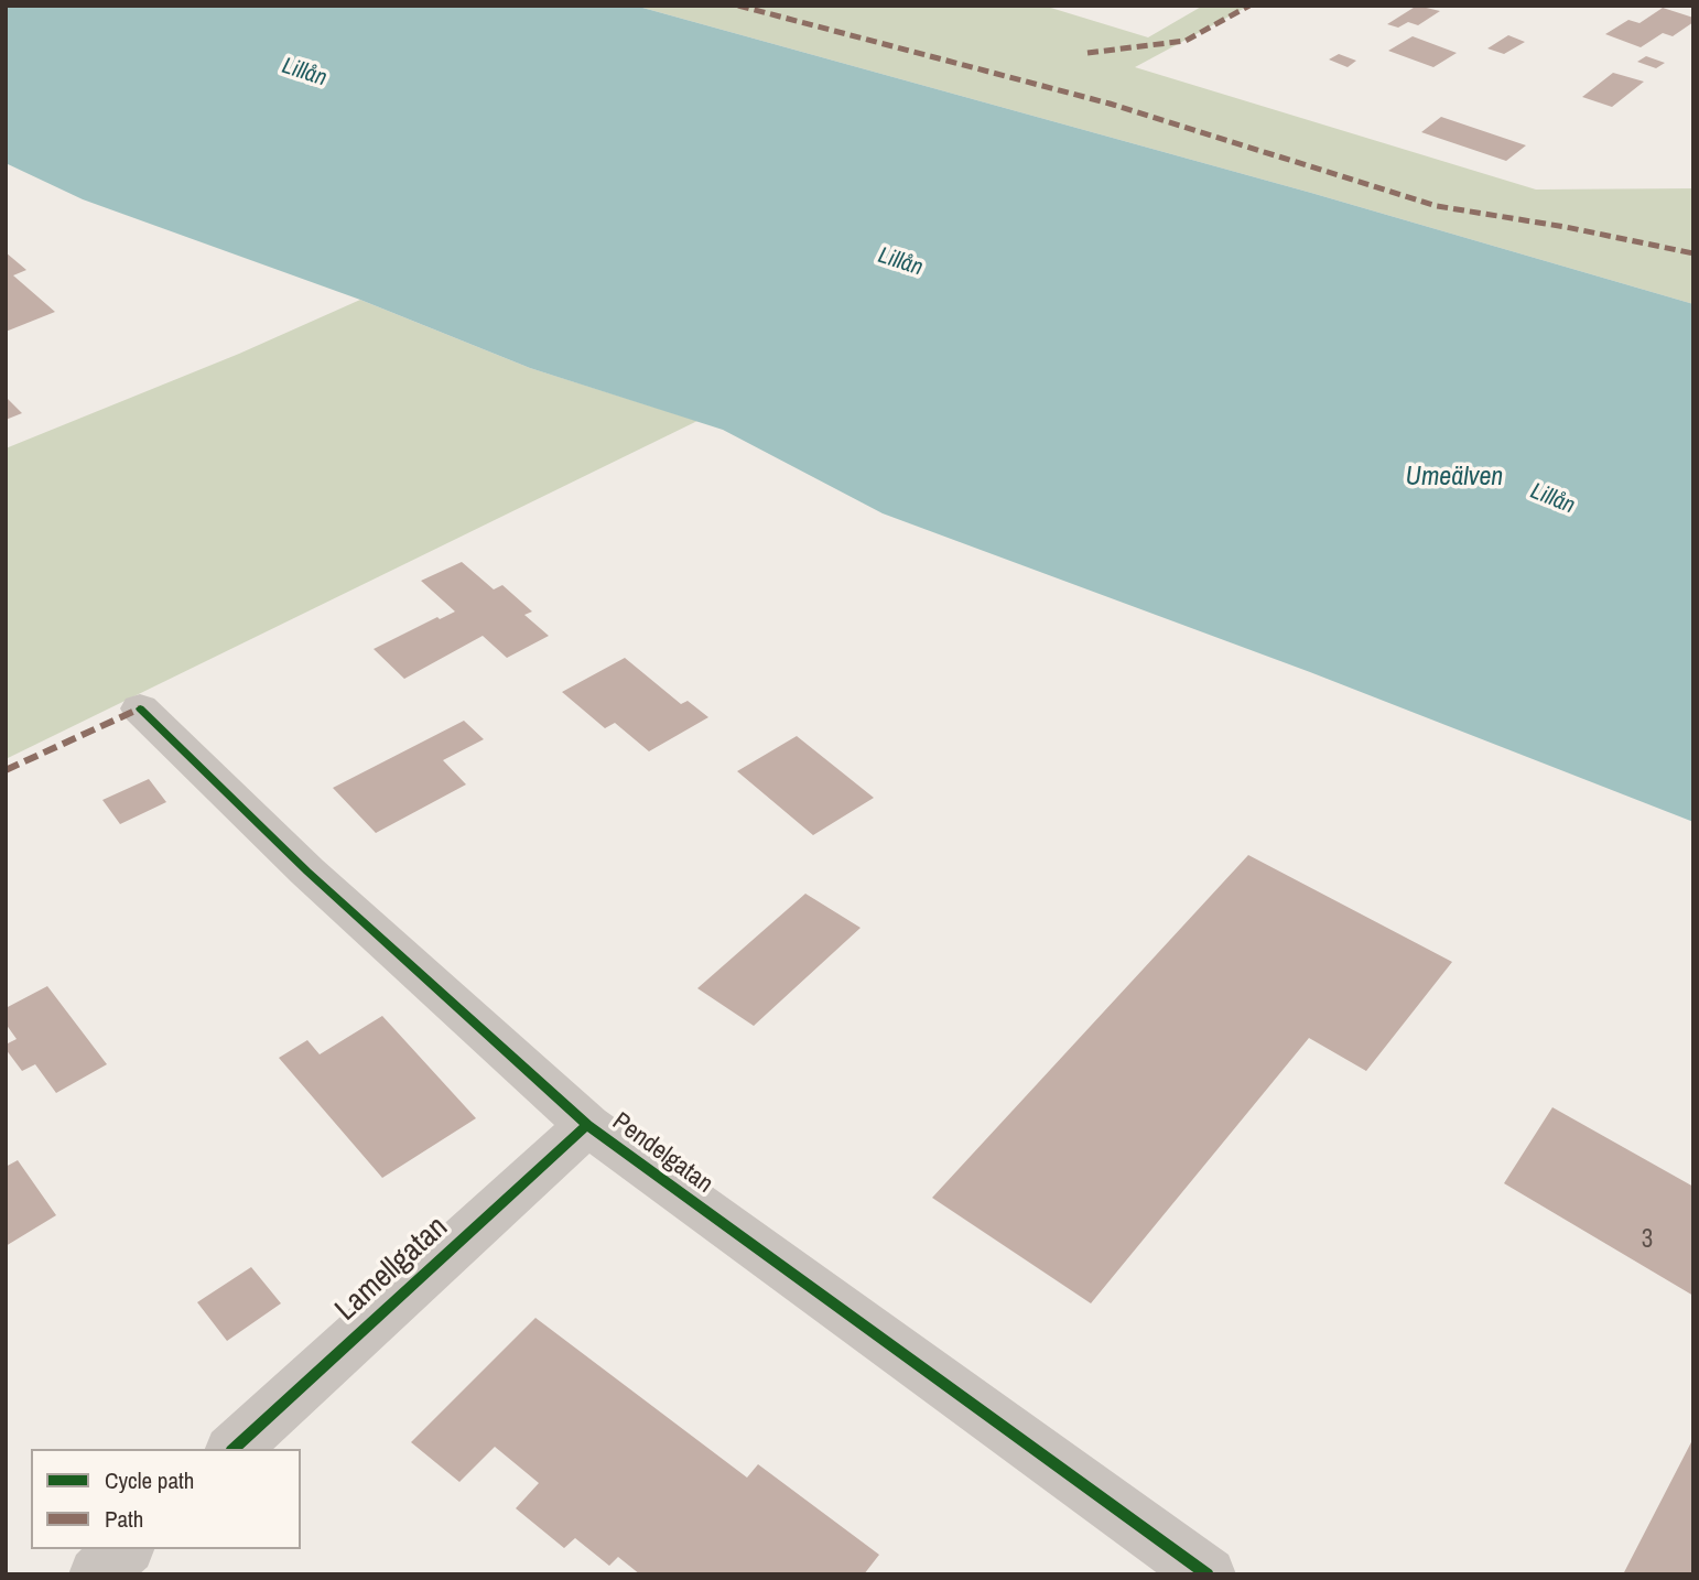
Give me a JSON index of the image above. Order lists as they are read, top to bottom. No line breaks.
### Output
{"streets":{"street":["Pendelgatan","Lamellgatan"]},"crossings":[["Pendelgatan","Lamellgatan"]],"water":["Lillån","Umeälven"],"house_numbers":["3"],"legend":["Cycle path","Path"]}
